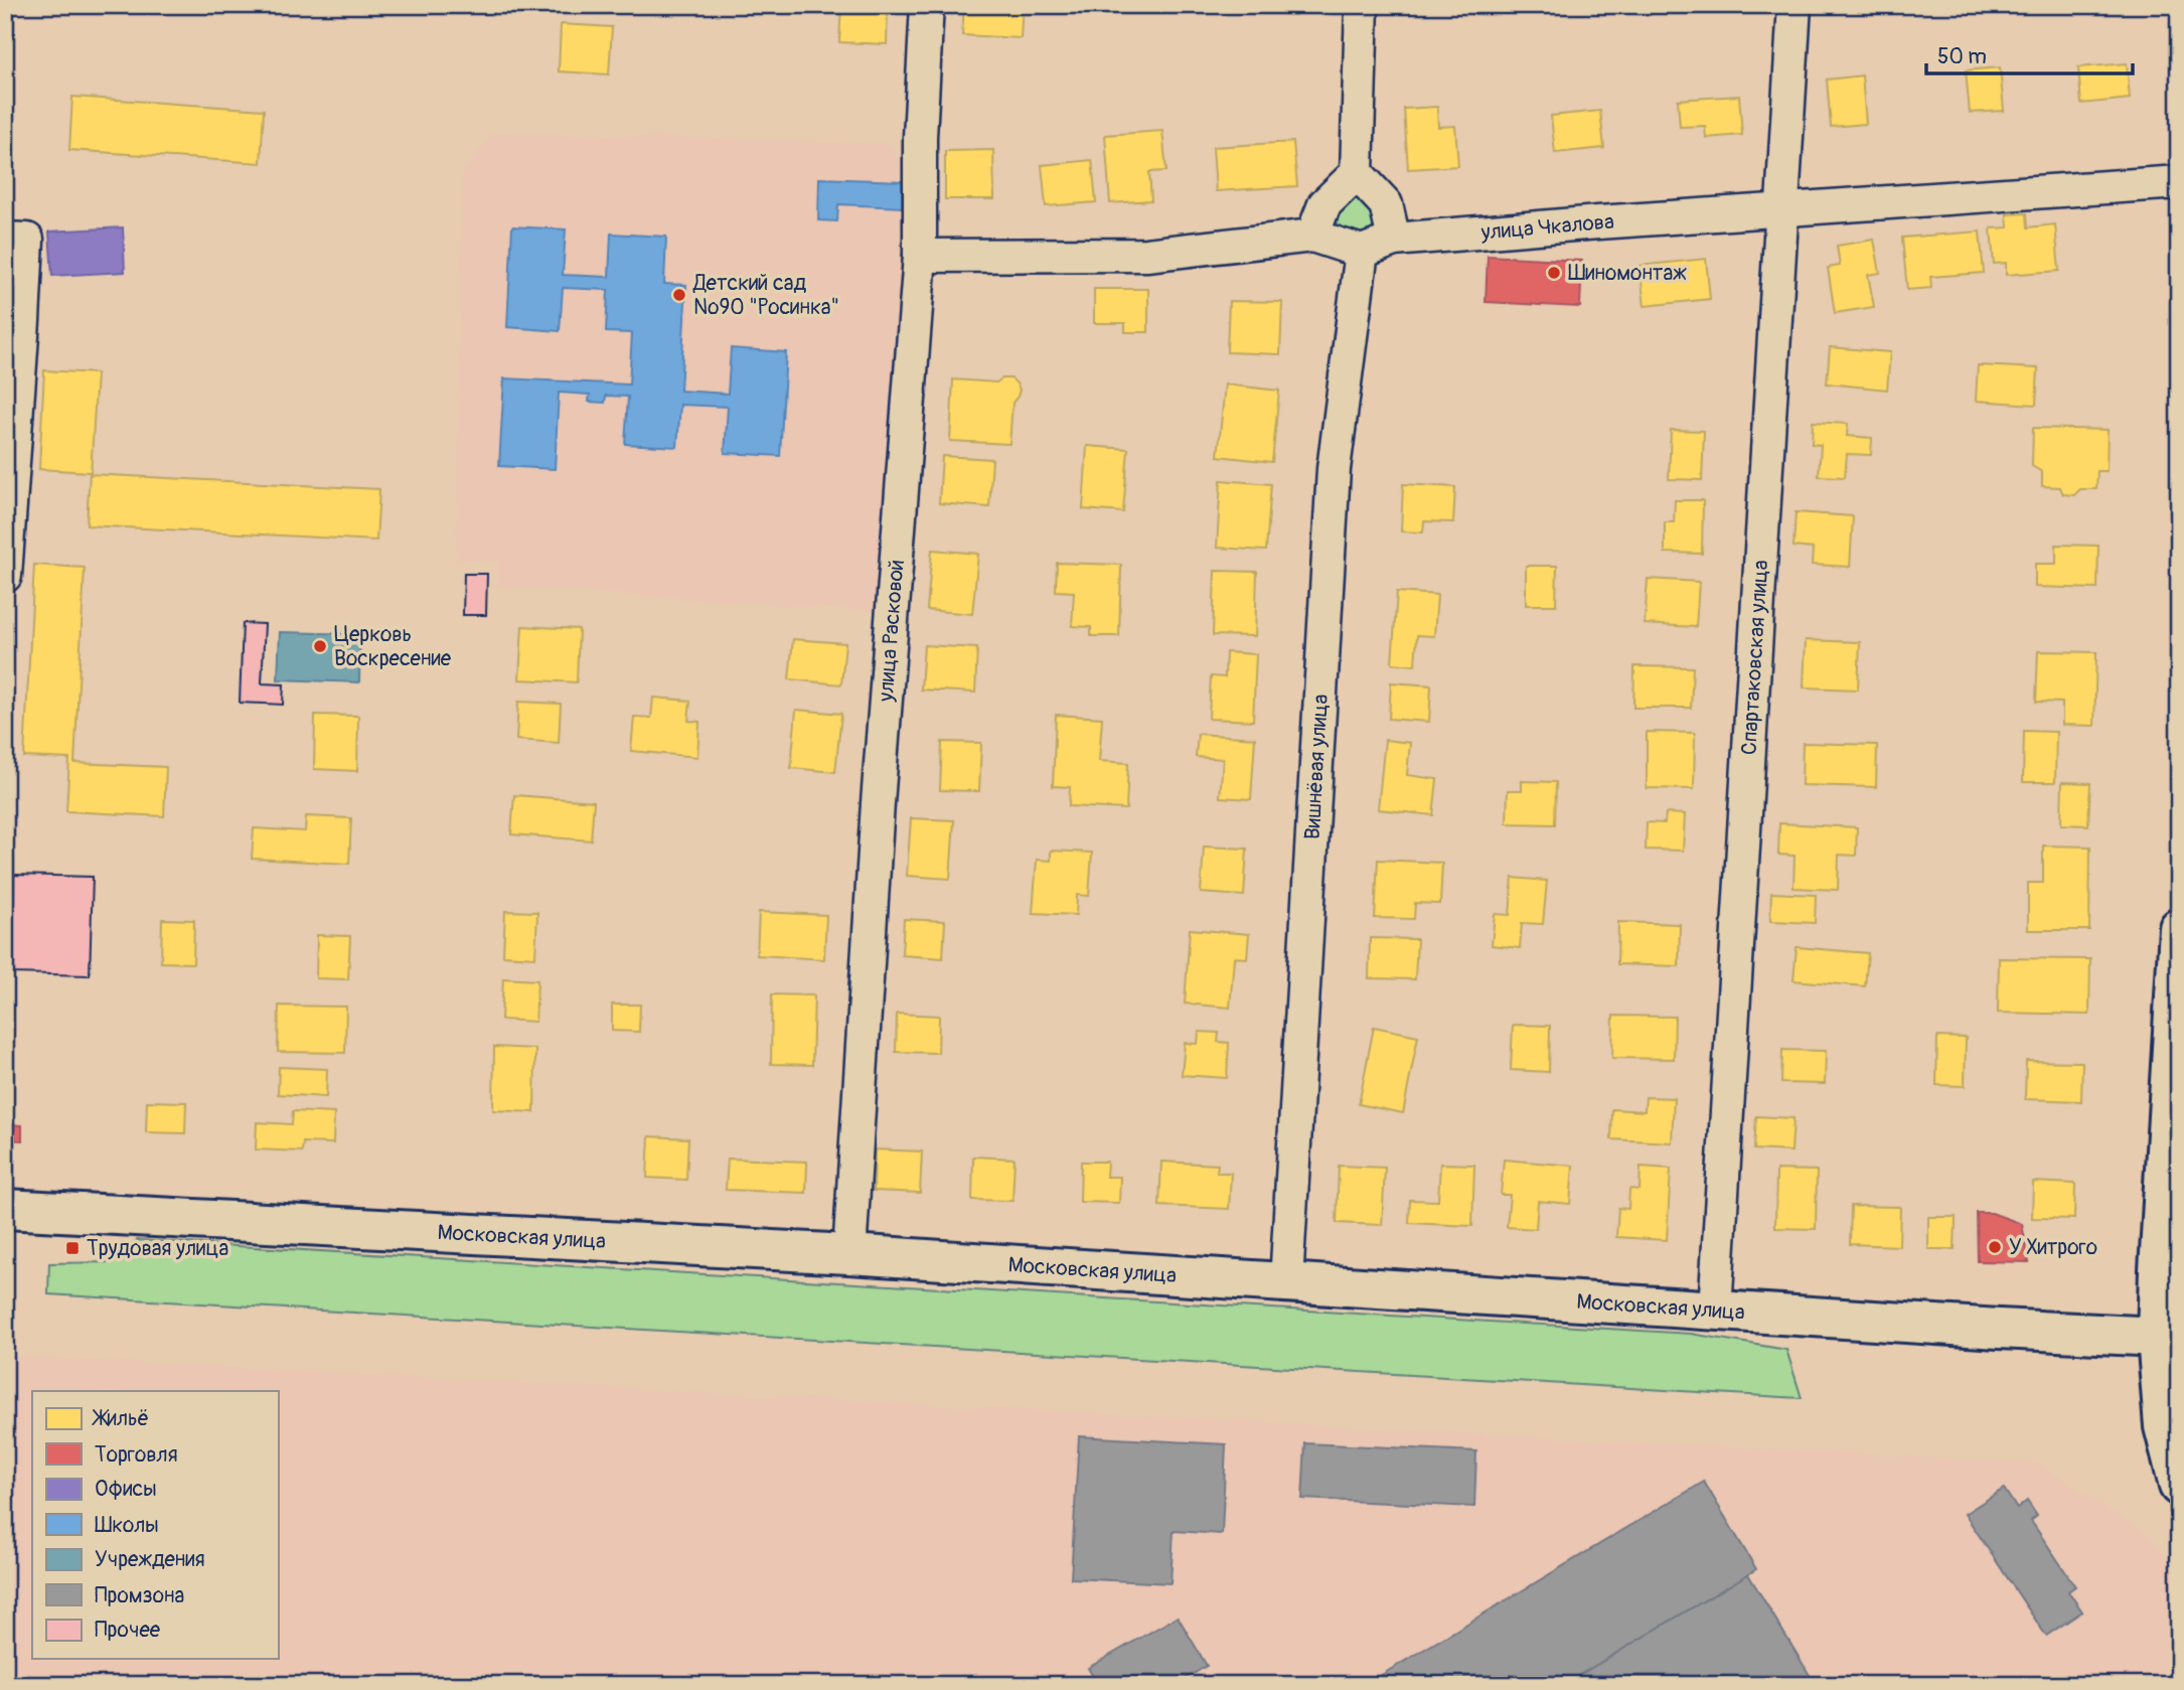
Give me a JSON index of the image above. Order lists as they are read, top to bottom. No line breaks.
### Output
{"streets":{"main road":["Московская улица"],"street":["улица Чкалова","улица Расковой","Спартаковская улица","Вишнёвая улица"]},"crossings":[["улица Чкалова","Спартаковская улица"],["улица Чкалова","Вишнёвая улица"],["улица Расковой","Московская улица"],["Спартаковская улица","Московская улица"],["Вишнёвая улица","Московская улица"]],"places":{"other":["Шиномонтаж","Детский сад №90 \"Росинка\"","Церковь Воскресение","У Хитрого"],"transit":["Трудовая улица"]},"legend":["Жильё","Торговля","Офисы","Школы","Учреждения","Промзона","Прочее"],"scale_bar":"50 m"}
